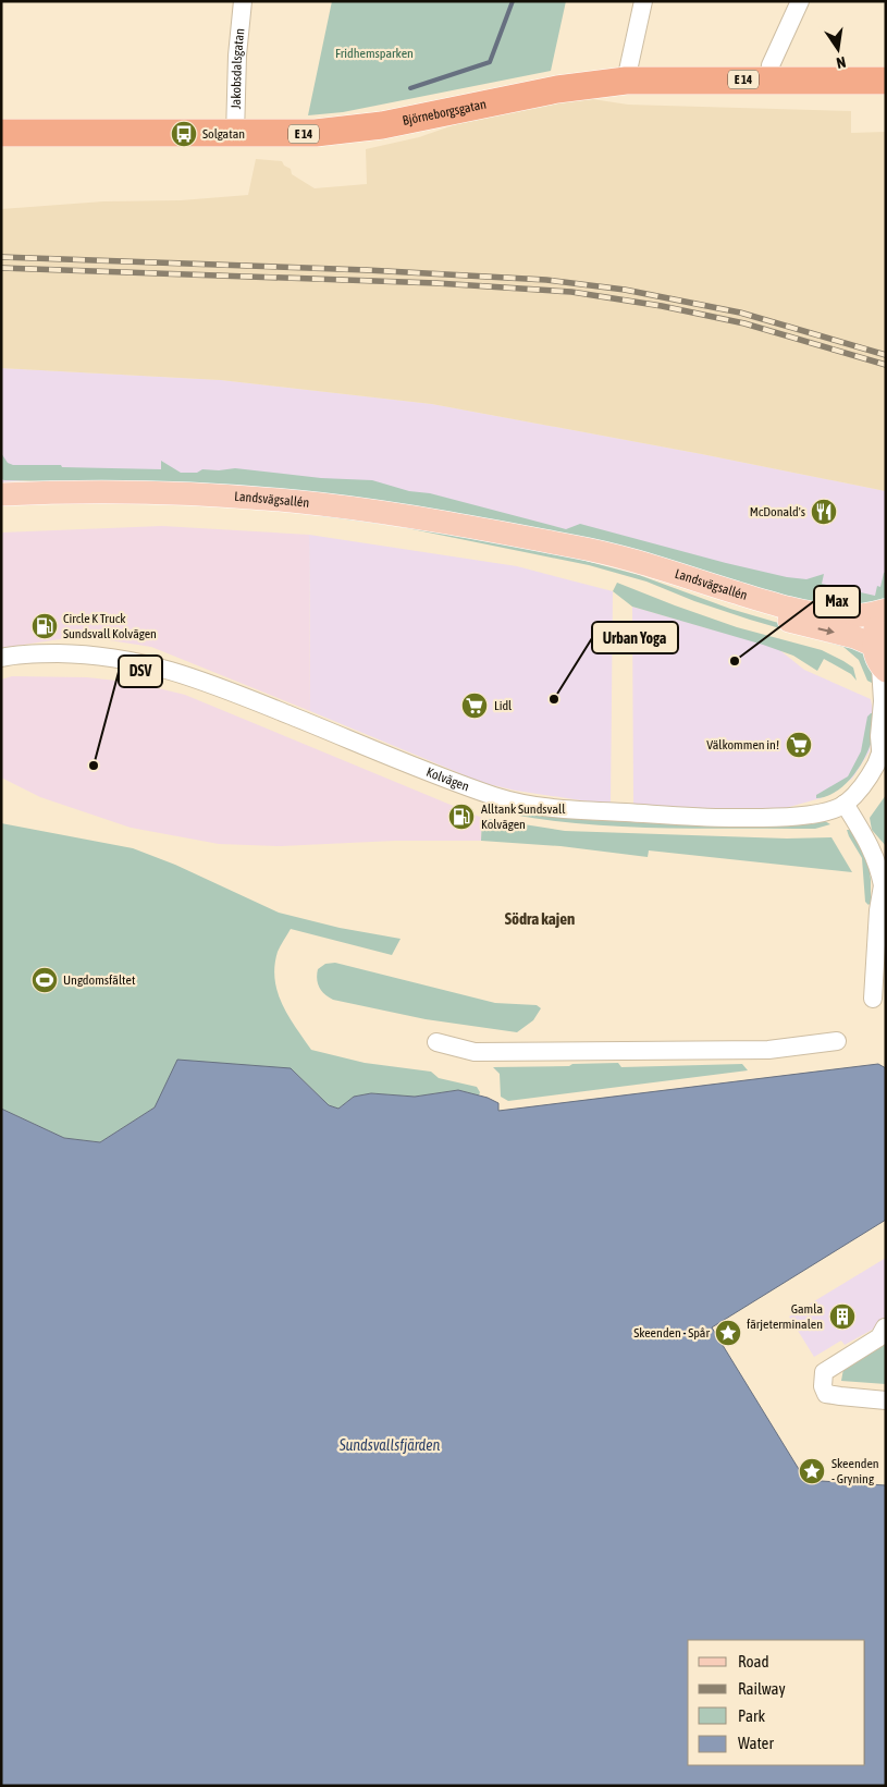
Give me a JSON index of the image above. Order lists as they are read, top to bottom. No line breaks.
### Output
{"streets":{"highway":["E 14","Björneborgsgatan"],"main road":["Landsvägsallén"],"street":["Jakobsdalsgatan","Kolvägen"]},"crossings":[["Jakobsdalsgatan","Björneborgsgatan"]],"districts":["Södra kajen"],"water":["Sundsvallsfjärden"],"parks":["Fridhemsparken"],"places":{"bus stop":["Solgatan"],"restaurant":["McDonald's"],"fuel station":["Circle K Truck Sundsvall Kolvägen","Alltank Sundsvall Kolvägen"],"other":["Max","Urban Yoga","DSV"],"supermarket":["Lidl","Välkommen in!"],"sports":["Ungdomsfältet"],"building":["Gamla färjeterminalen"],"place":["Skeenden - Spår","Skeenden - Gryning"]},"legend":["Road","Railway","Park","Water"],"north":"bottom"}
